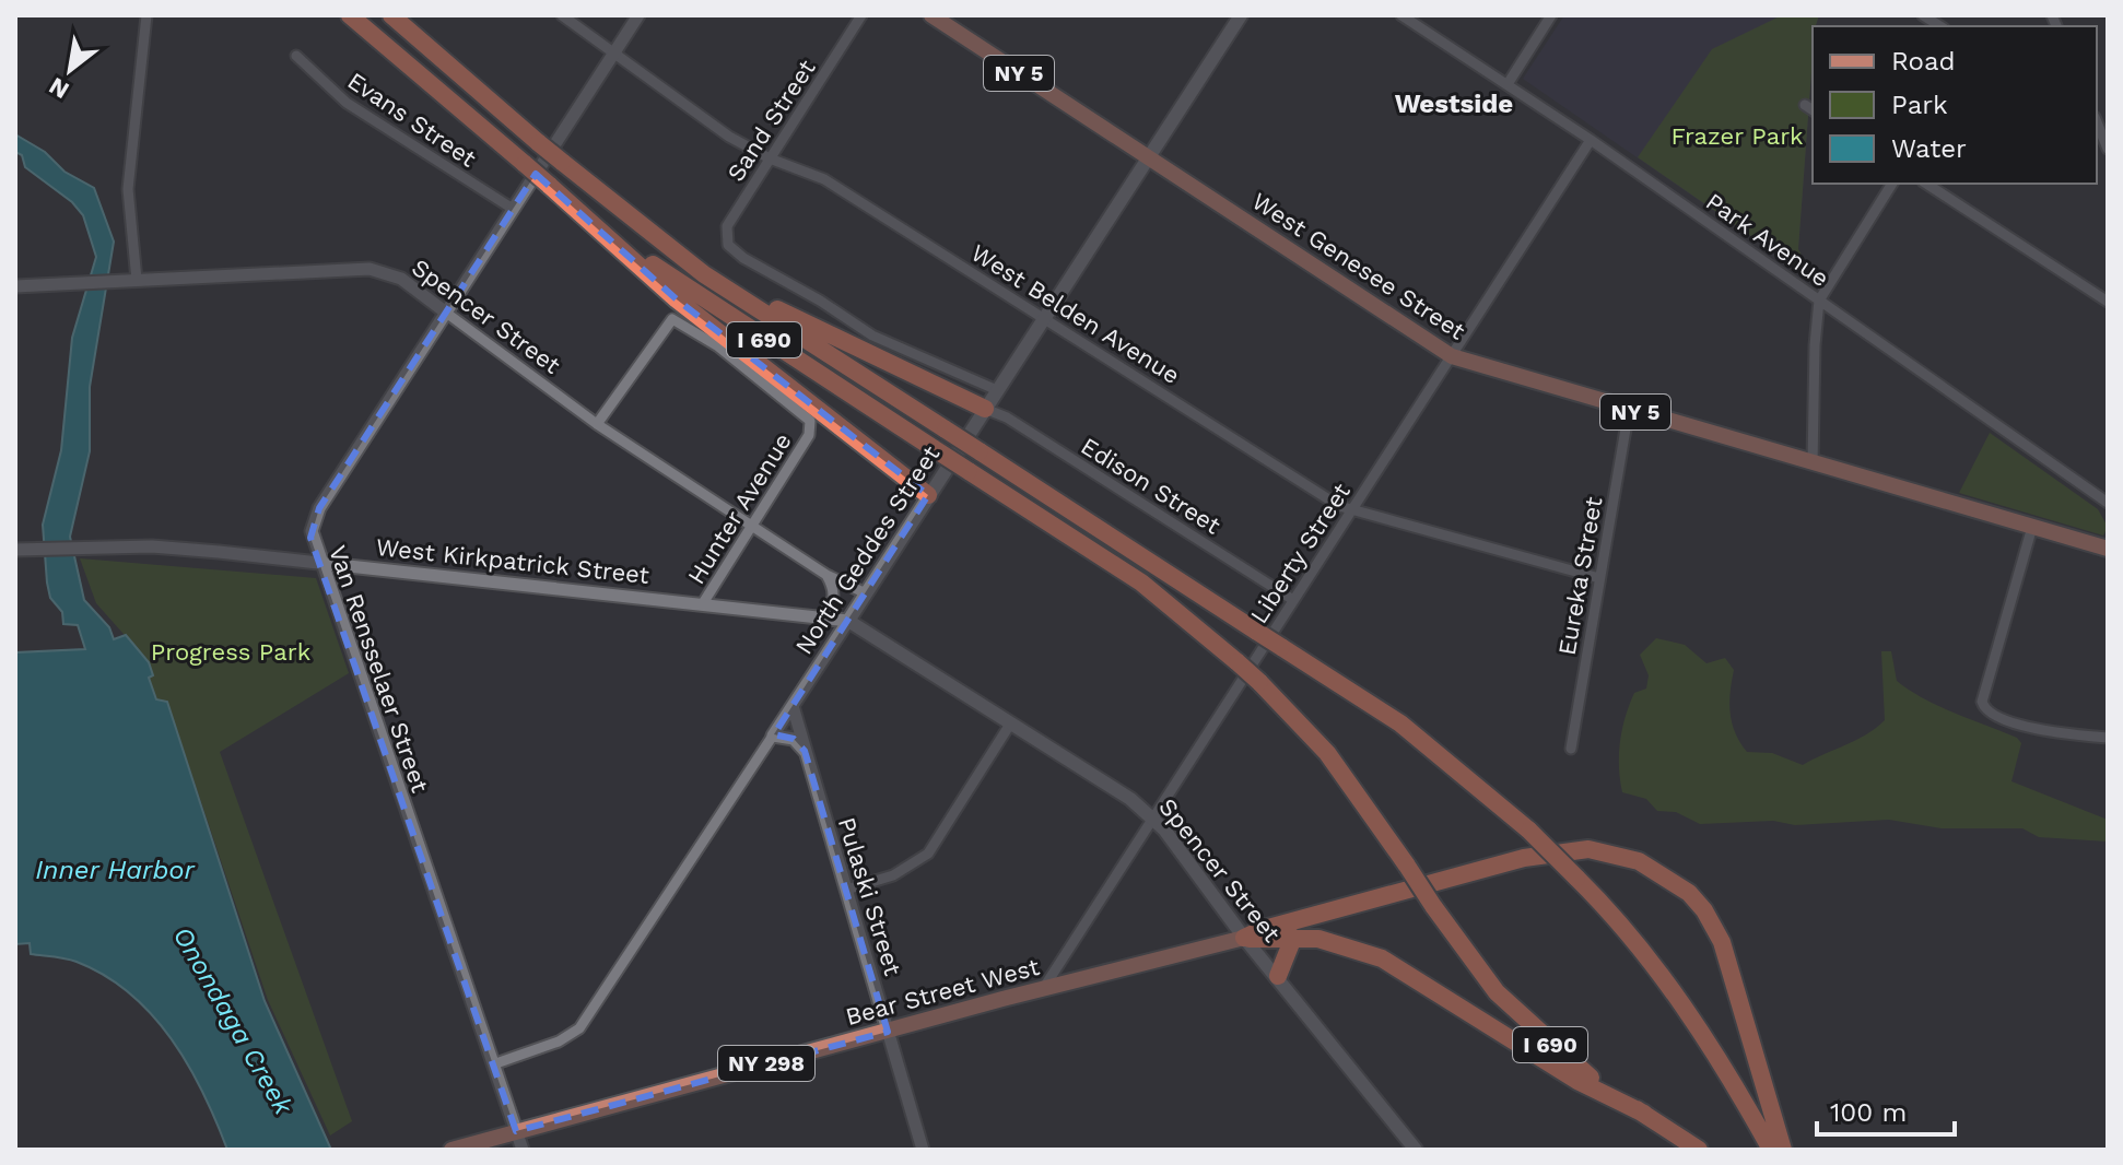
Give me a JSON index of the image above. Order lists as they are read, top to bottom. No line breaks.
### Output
{"streets":{"highway":["I 690"],"main road":["NY 5","West Genesee Street","Spencer Street","North Geddes Street","Bear Street West","NY 298"],"street":["Evans Street","Sand Street","Park Avenue","West Belden Avenue","Edison Street","Hunter Avenue","Liberty Street","West Kirkpatrick Street","Eureka Street","Van Rensselaer Street","Pulaski Street"]},"crossings":[["Evans Street","Van Rensselaer Street"],["Sand Street","West Belden Avenue"],["Sand Street","North Geddes Street"],["Park Avenue","Liberty Street"],["West Genesee Street","North Geddes Street"],["West Genesee Street","Liberty Street"],["West Genesee Street","Eureka Street"],["West Belden Avenue","North Geddes Street"],["West Belden Avenue","Liberty Street"],["West Belden Avenue","Eureka Street"],["West Belden Avenue","Van Rensselaer Street"],["Spencer Street","Hunter Avenue"],["Spencer Street","North Geddes Street"],["Spencer Street","Liberty Street"],["Spencer Street","West Kirkpatrick Street"],["Spencer Street","Van Rensselaer Street"],["Spencer Street","Bear Street West"],["Edison Street","North Geddes Street"],["Edison Street","Liberty Street"],["Hunter Avenue","West Kirkpatrick Street"],["North Geddes Street","West Kirkpatrick Street"],["North Geddes Street","Van Rensselaer Street"],["North Geddes Street","Pulaski Street"],["Liberty Street","Bear Street West"],["West Kirkpatrick Street","Van Rensselaer Street"],["Van Rensselaer Street","Bear Street West"],["Pulaski Street","Bear Street West"]],"districts":["Westside"],"water":["Inner Harbor","Onondaga Creek"],"parks":["Frazer Park","Progress Park"],"legend":["Road","Park","Water"],"scale_bar":"100 m","north":"bottom left"}
